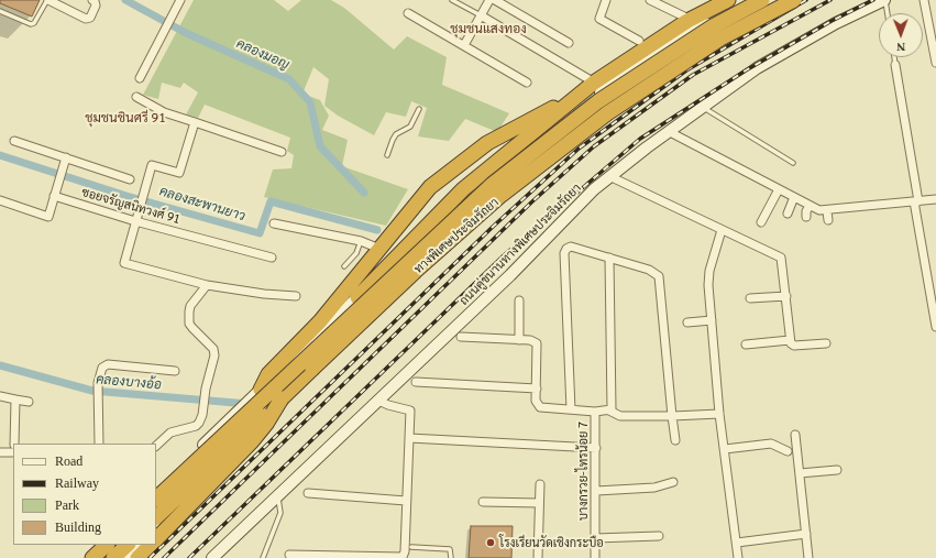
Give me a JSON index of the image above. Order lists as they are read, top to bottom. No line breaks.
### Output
{"streets":{"highway":["ทางพิเศษประจิมรัถยา"],"main road":["ถนนคู่ขนานทางพิเศษประจิมรัถยา"],"street":["ซอยจรัญสนิทวงศ์ 91","บางกรวย-ไทรน้อย 7"]},"districts":["ชุมชนแสงทอง","ชุมชนชินศรี 91"],"water":["คลองมอญ","คลองสะพานยาว","คลองบางอ้อ"],"places":["โรงเรียนวัดเชิงกระบือ"],"legend":["Road","Railway","Park","Building"],"north":"bottom"}
